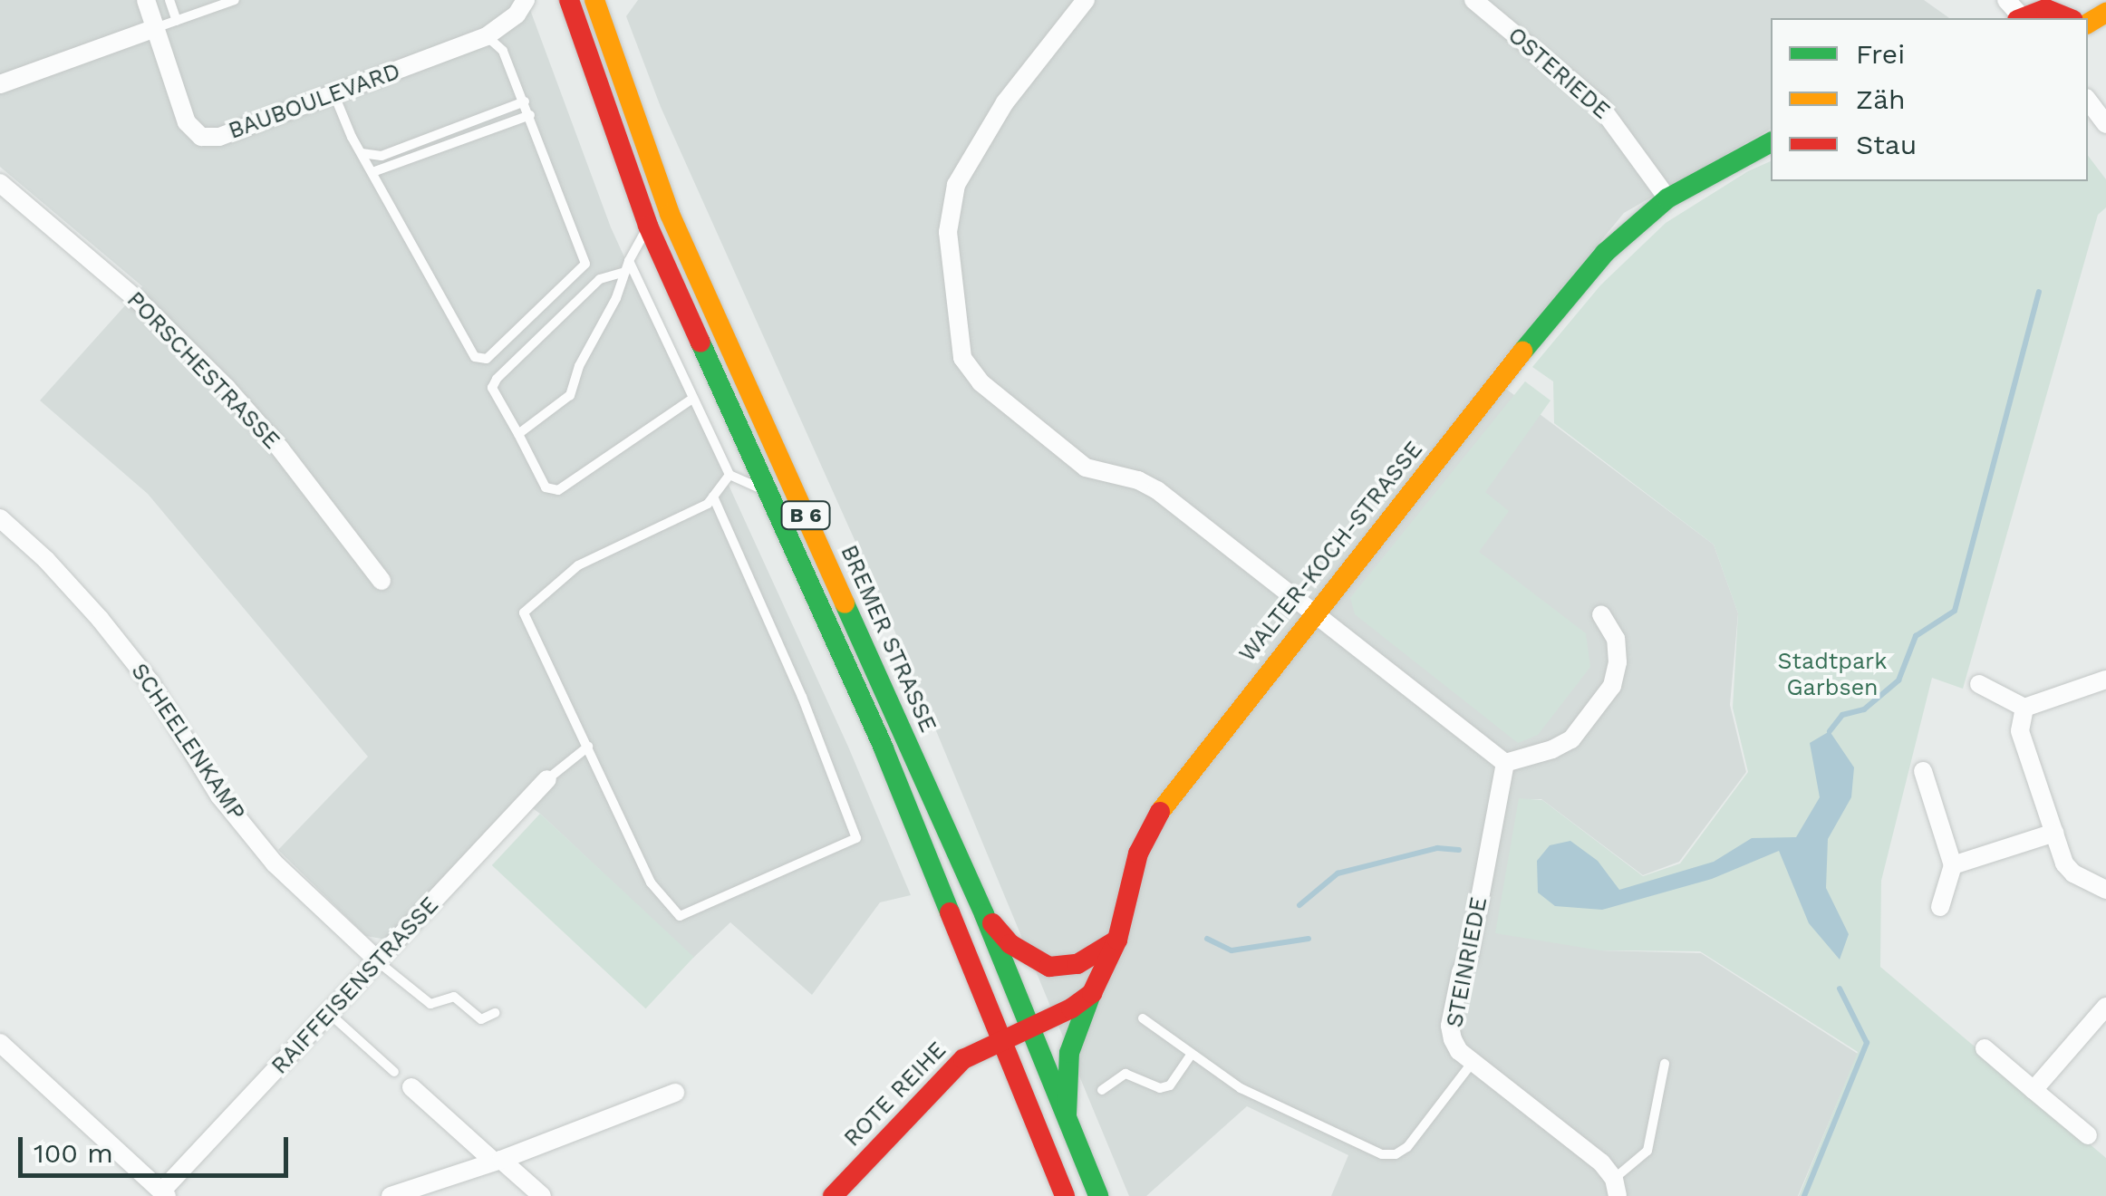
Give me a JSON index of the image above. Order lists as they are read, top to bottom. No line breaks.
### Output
{"streets":{"main road":["B 6","WALTER-KOCH-STRASSE","BREMER STRASSE","ROTE REIHE"],"street":["OSTERIEDE","BAUBOULEVARD","PORSCHESTRASSE","SCHEELENKAMP","STEINRIEDE","RAIFFEISENSTRASSE"]},"crossings":[["OSTERIEDE","WALTER-KOCH-STRASSE"],["B 6","ROTE REIHE"],["WALTER-KOCH-STRASSE","BREMER STRASSE"],["SCHEELENKAMP","RAIFFEISENSTRASSE"]],"parks":["Stadtpark Garbsen"],"legend":["Frei","Zäh","Stau"],"scale_bar":"100 m"}
